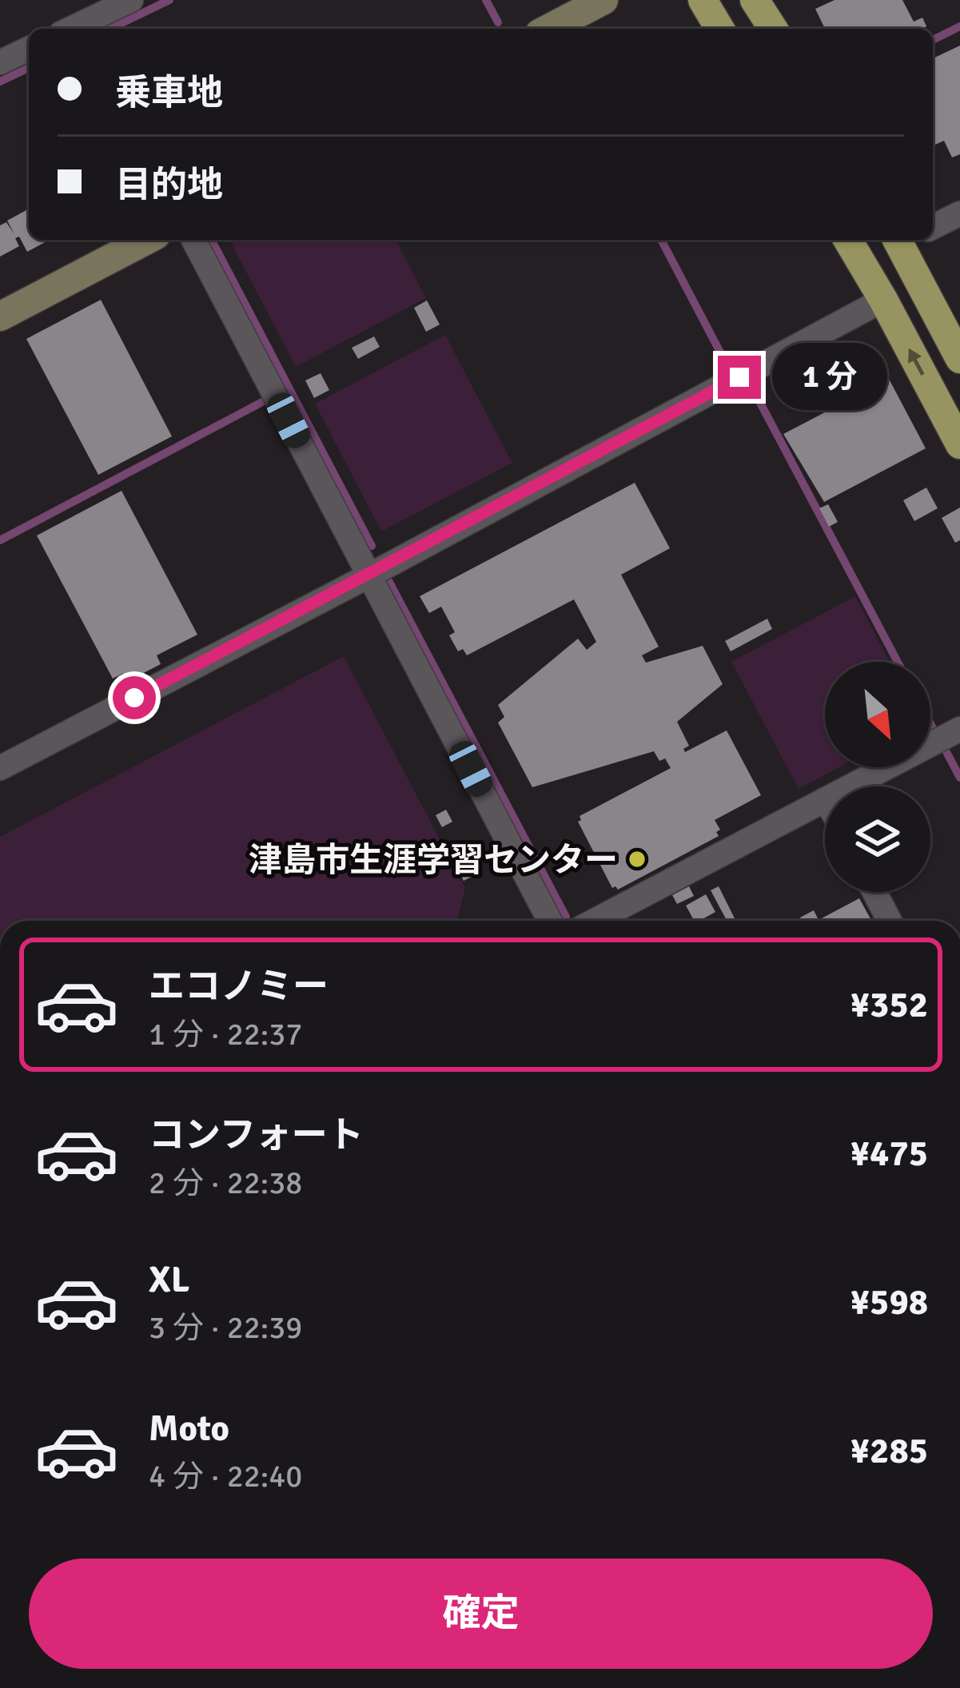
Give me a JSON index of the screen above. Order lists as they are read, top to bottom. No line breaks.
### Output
{"places":["津島市生涯学習センター"],"north":"bottom right","page":{"banner":["乗車地","目的地"],"bubble":"1 分","list":[{"name":"エコノミー","note":"1 分 · 22:37","value":"¥352"},{"name":"コンフォート","note":"2 分 · 22:38","value":"¥475"},{"name":"XL","note":"3 分 · 22:39","value":"¥598"},{"name":"Moto","note":"4 分 · 22:40","value":"¥285"}],"buttons":"確定"}}
